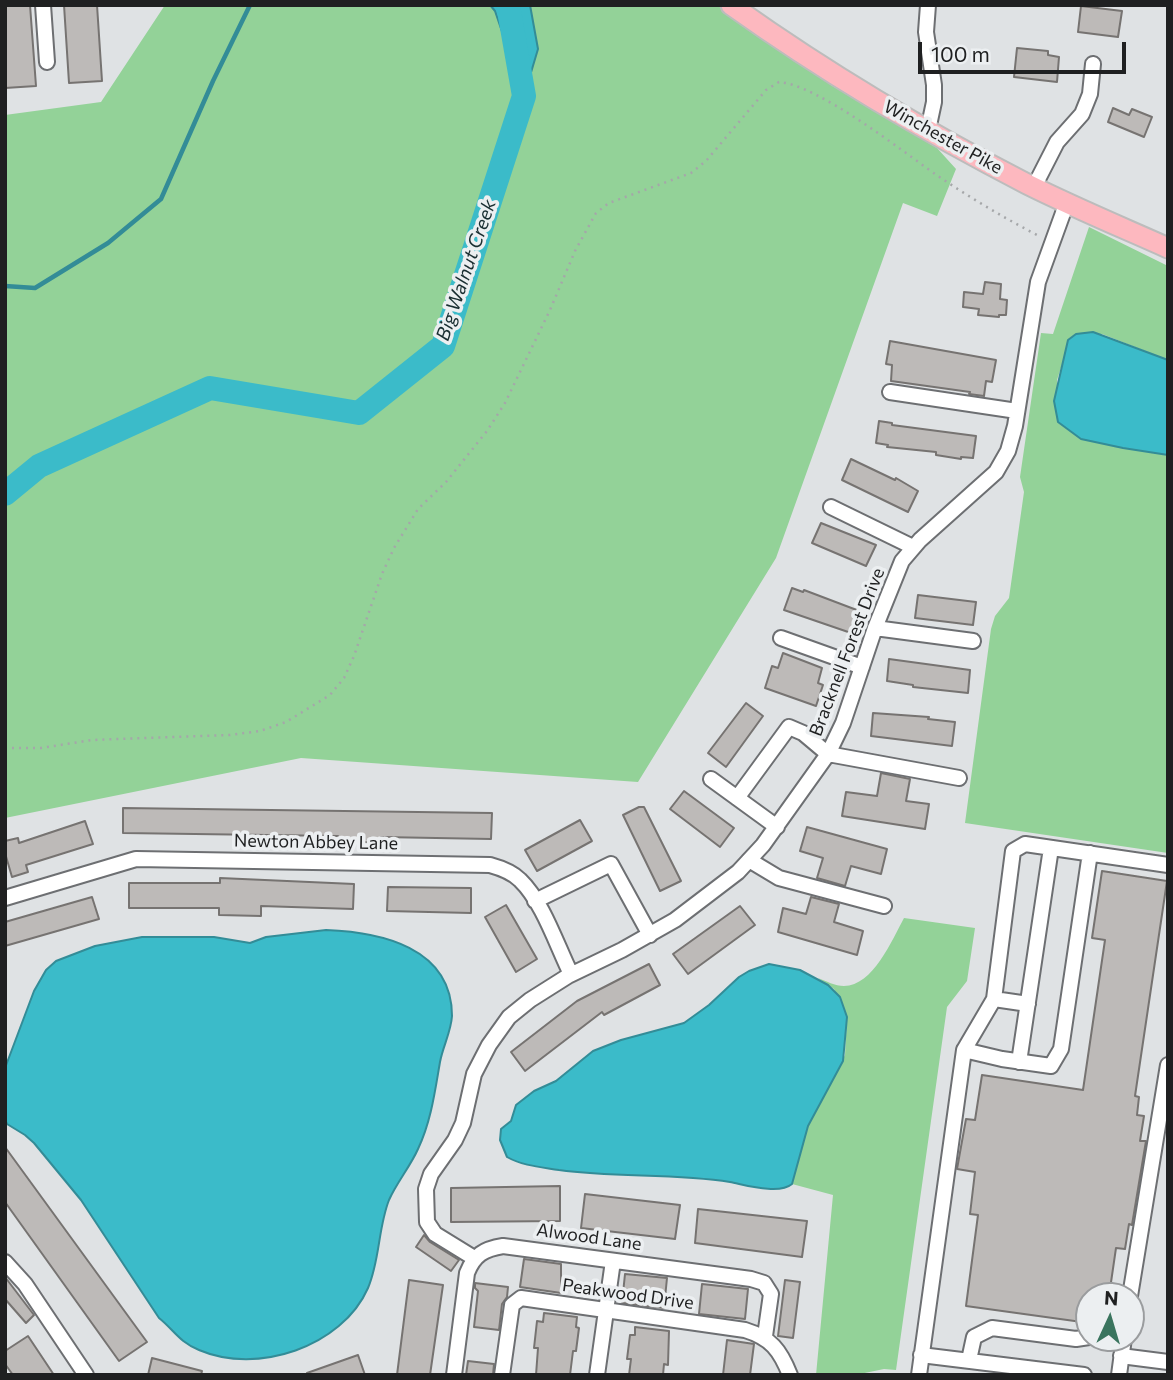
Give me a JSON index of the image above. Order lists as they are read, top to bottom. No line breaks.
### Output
{"streets":{"main road":["Winchester Pike"],"street":["Bracknell Forest Drive","Newton Abbey Lane","Alwood Lane","Peakwood Drive"]},"crossings":[["Winchester Pike","Bracknell Forest Drive"],["Bracknell Forest Drive","Newton Abbey Lane"],["Bracknell Forest Drive","Alwood Lane"],["Alwood Lane","Peakwood Drive"]],"water":["Big Walnut Creek"],"scale_bar":"100 m","north":"top"}
